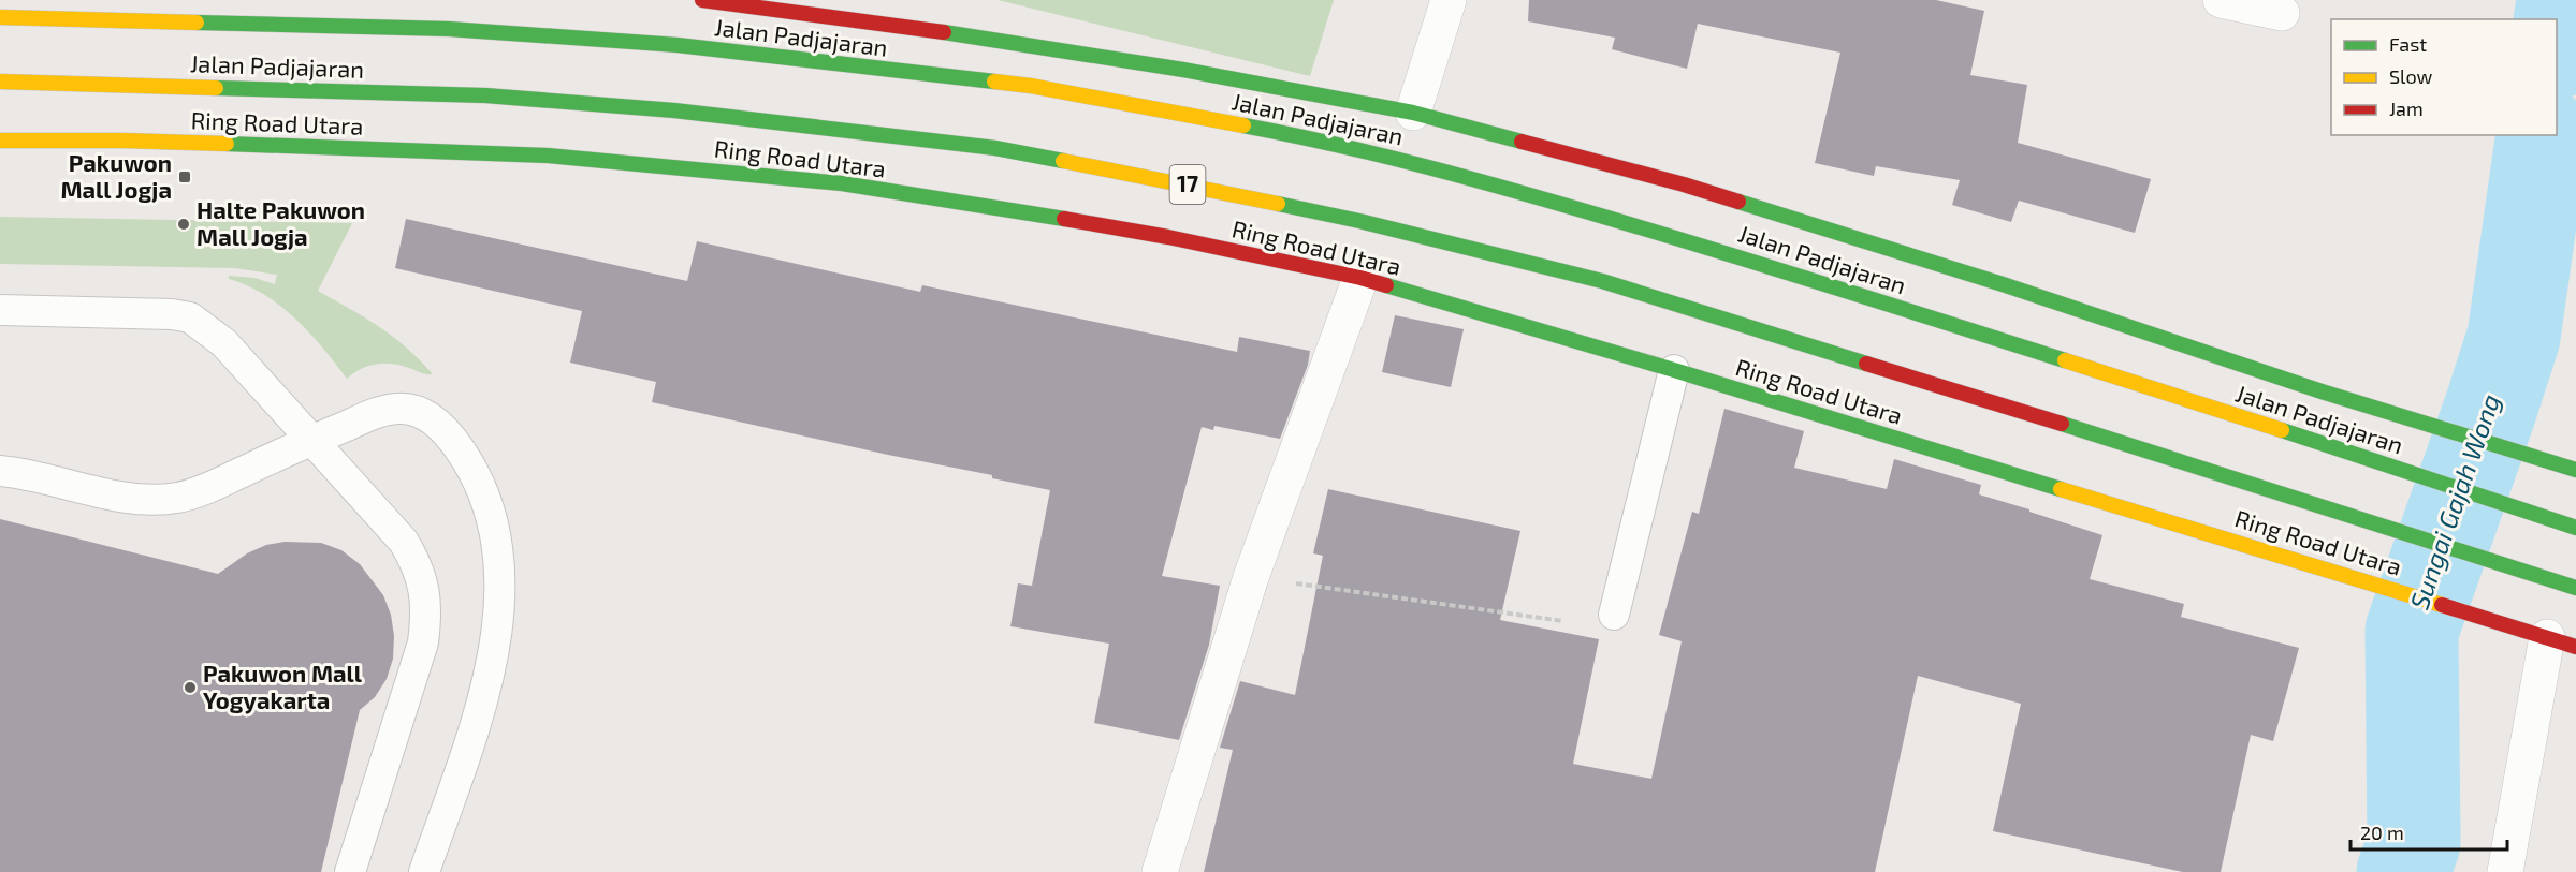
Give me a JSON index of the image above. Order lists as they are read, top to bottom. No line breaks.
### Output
{"streets":{"main road":["Jalan Padjajaran","Ring Road Utara","17"]},"water":["Sungai Gajah Wong"],"places":{"transit":["Pakuwon Mall Jogja"],"other":["Halte Pakuwon Mall Jogja","Pakuwon Mall Yogyakarta"]},"legend":["Fast","Slow","Jam"],"scale_bar":"20 m"}
